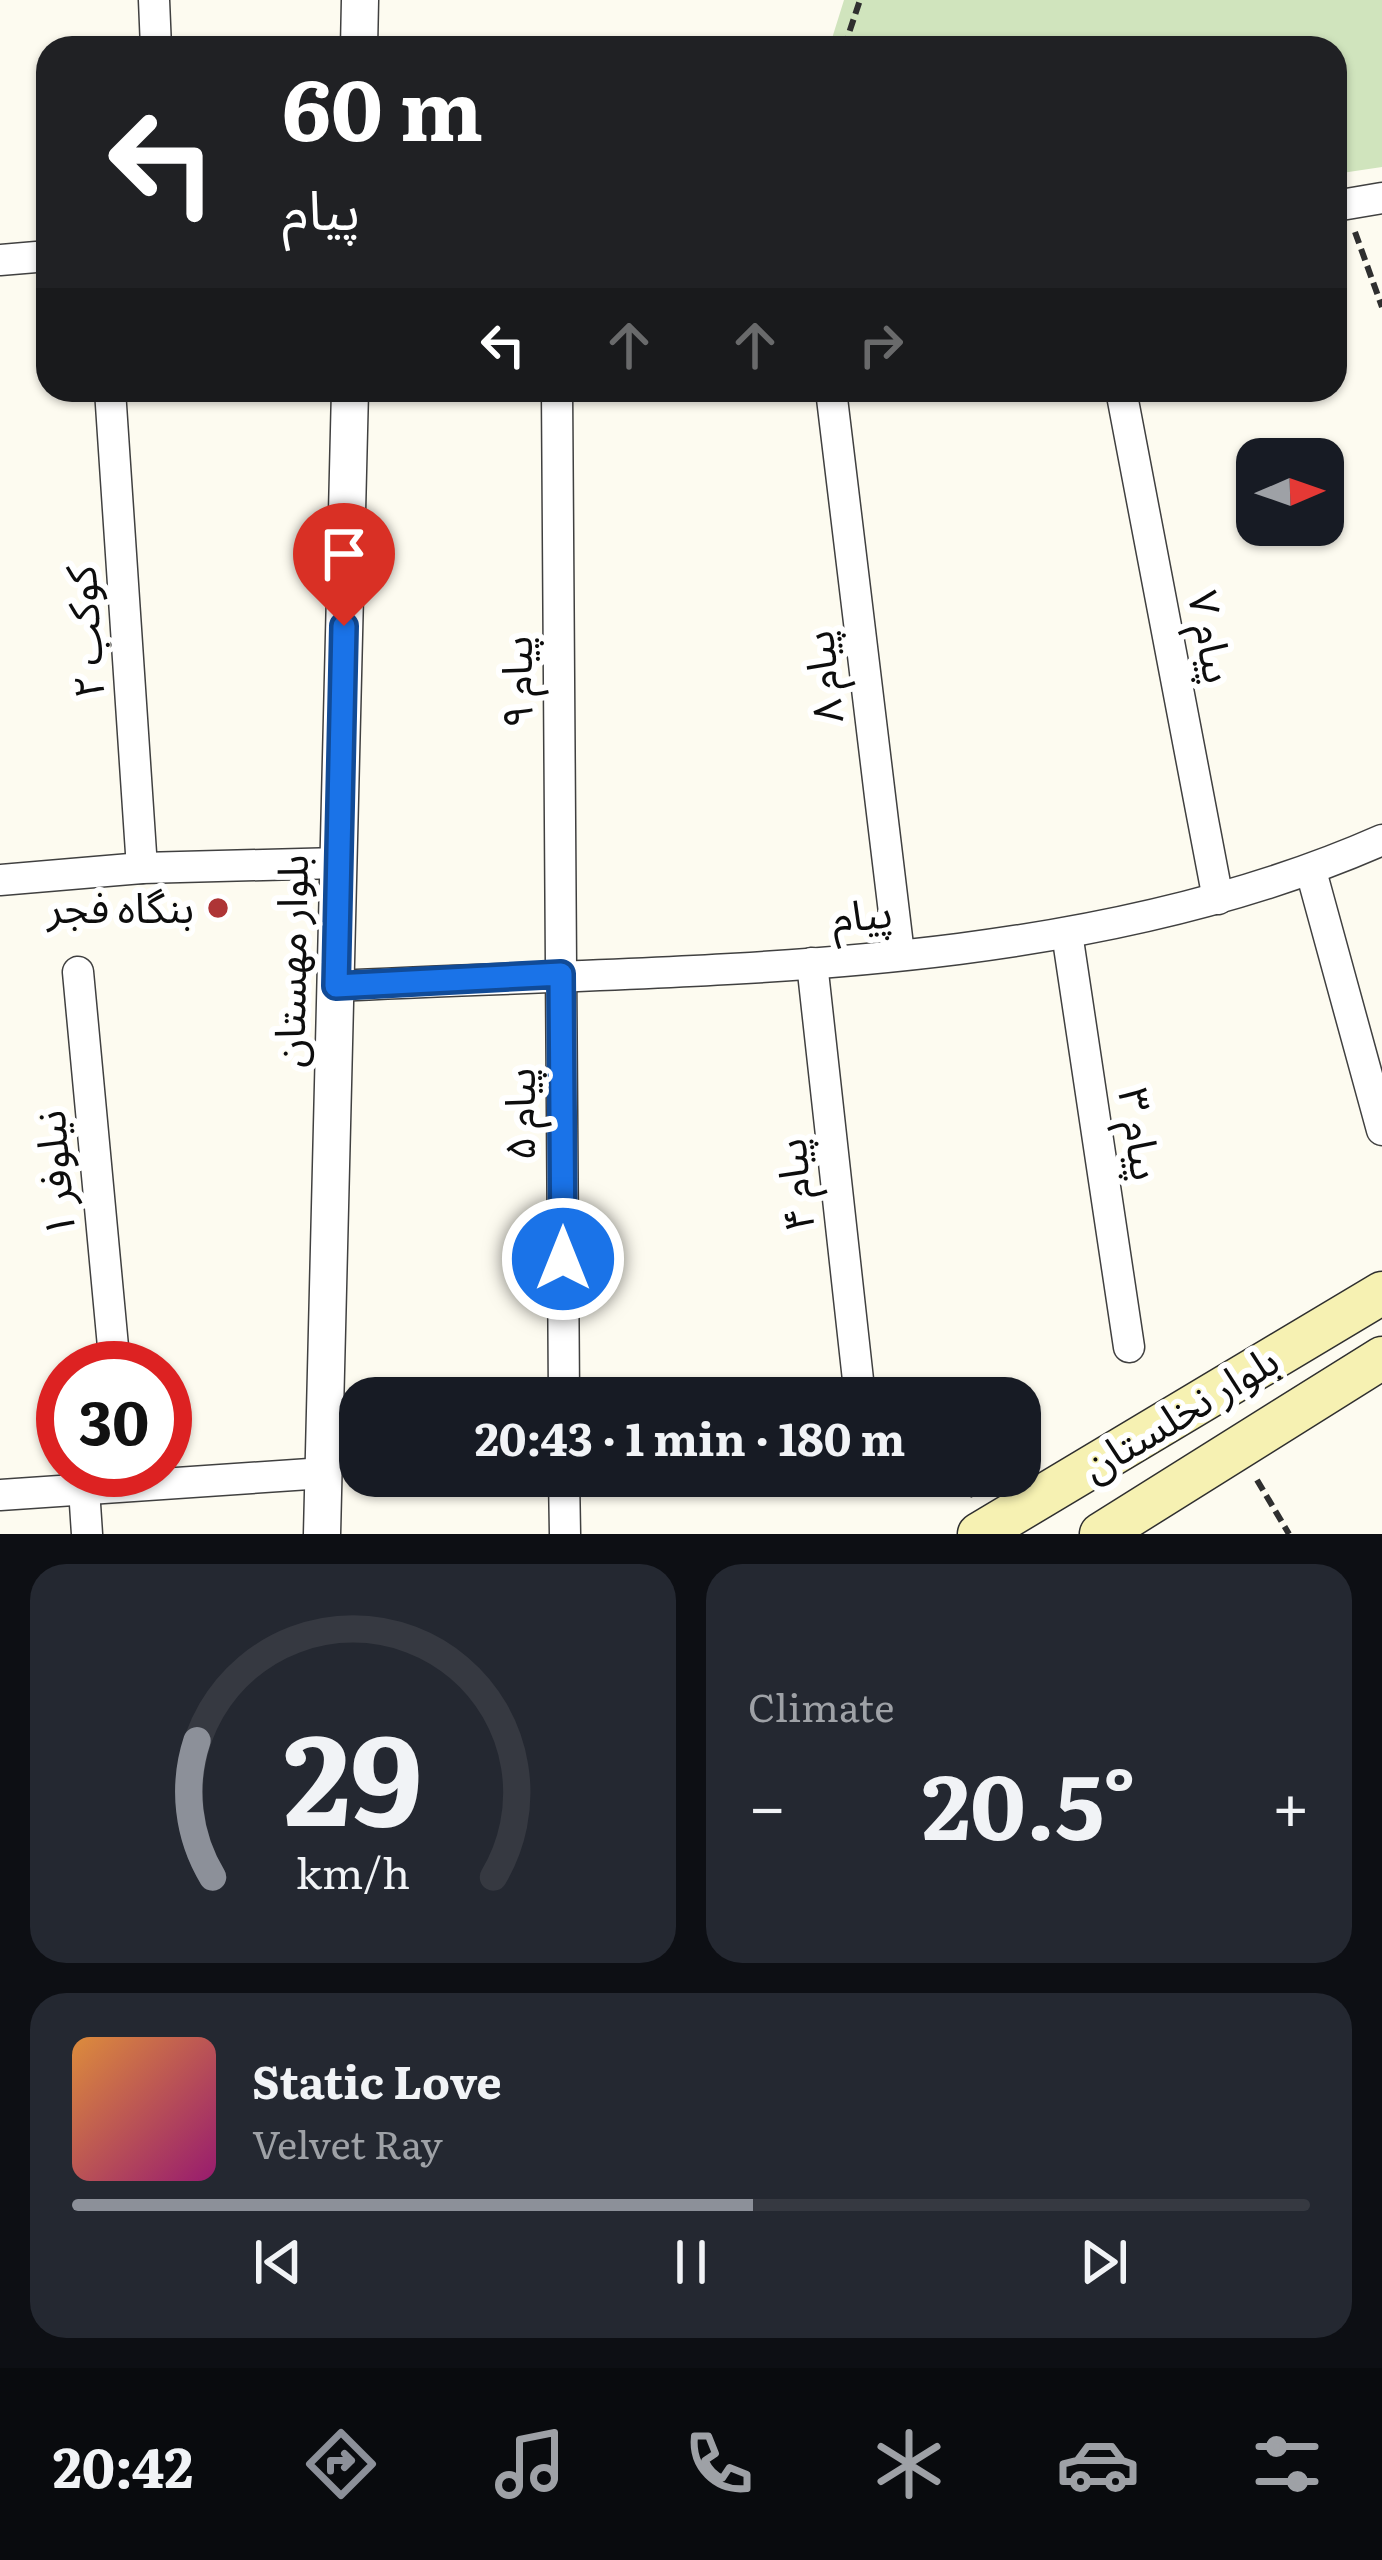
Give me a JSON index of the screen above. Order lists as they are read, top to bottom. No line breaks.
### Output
{"streets":{"main road":["بلوار نخلستان"],"street":["کوکب ۲","پیام ۷","پیام ۸","پیام ۹","پیام","بلوار مهستان","پیام ۵","پیام ۳","نیلوفر ۱","پیام ۴"]},"crossings":[["پیام ۷","پیام"],["پیام ۸","پیام"],["پیام ۹","پیام"],["پیام ۹","پیام ۵"],["پیام","بلوار مهستان"],["پیام","پیام ۵"],["پیام","پیام ۳"],["پیام","پیام ۴"]],"places":["بنگاه فجر"],"north":"right","page":{"turn":["60 m","پیام"],"limit":"30","trip":"20:43 · 1 min · 180 m","tile":"Climate","heat":["−","20.5°","+"],"song":["Static Love","Velvet Ray"],"tabs":"20:42","gauge":["29","km/h"]}}
